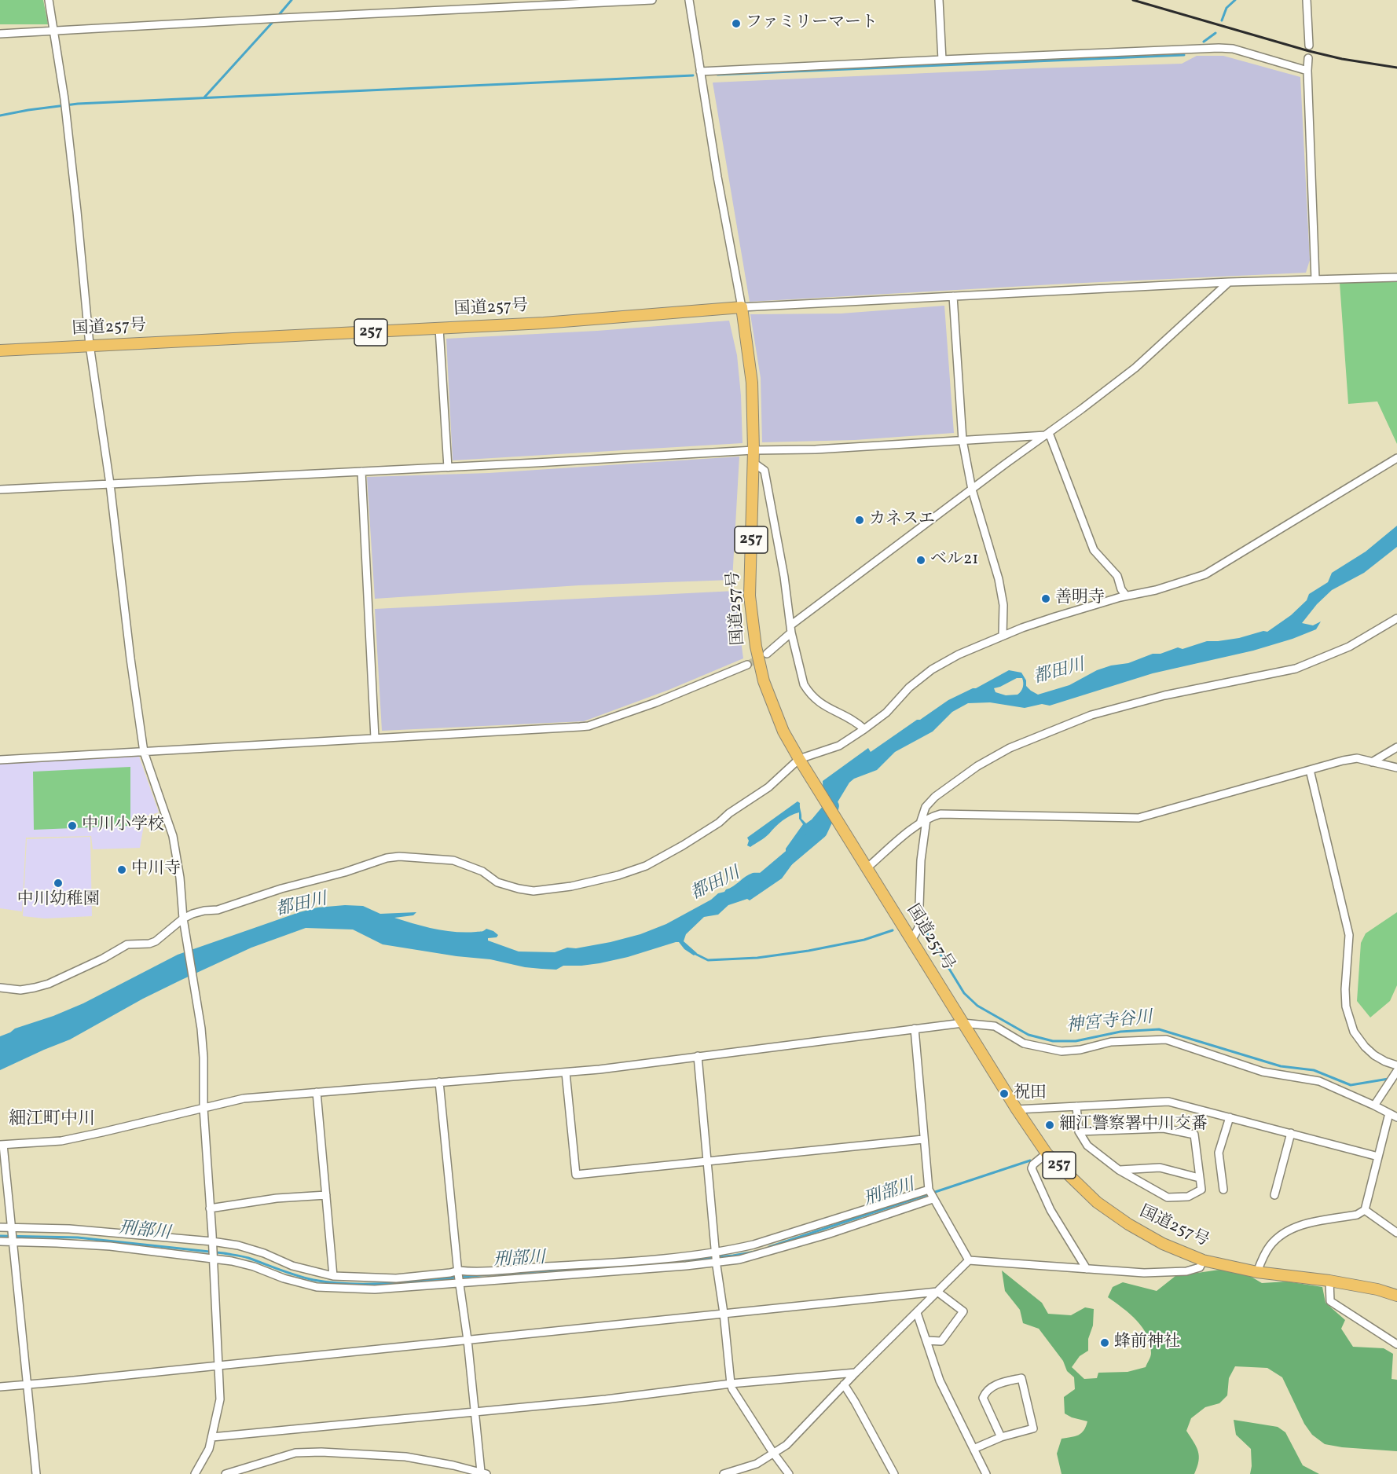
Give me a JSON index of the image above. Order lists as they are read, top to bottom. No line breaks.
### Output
{"streets":{"highway":["国道257号","257"]},"districts":["細江町中川"],"water":["都田川","神宮寺谷川","刑部川"],"places":["ファミリーマート","カネスエ","ベル21","善明寺","中川小学校","中川寺","中川幼稚園","祝田","細江警察署中川交番","蜂前神社"]}
